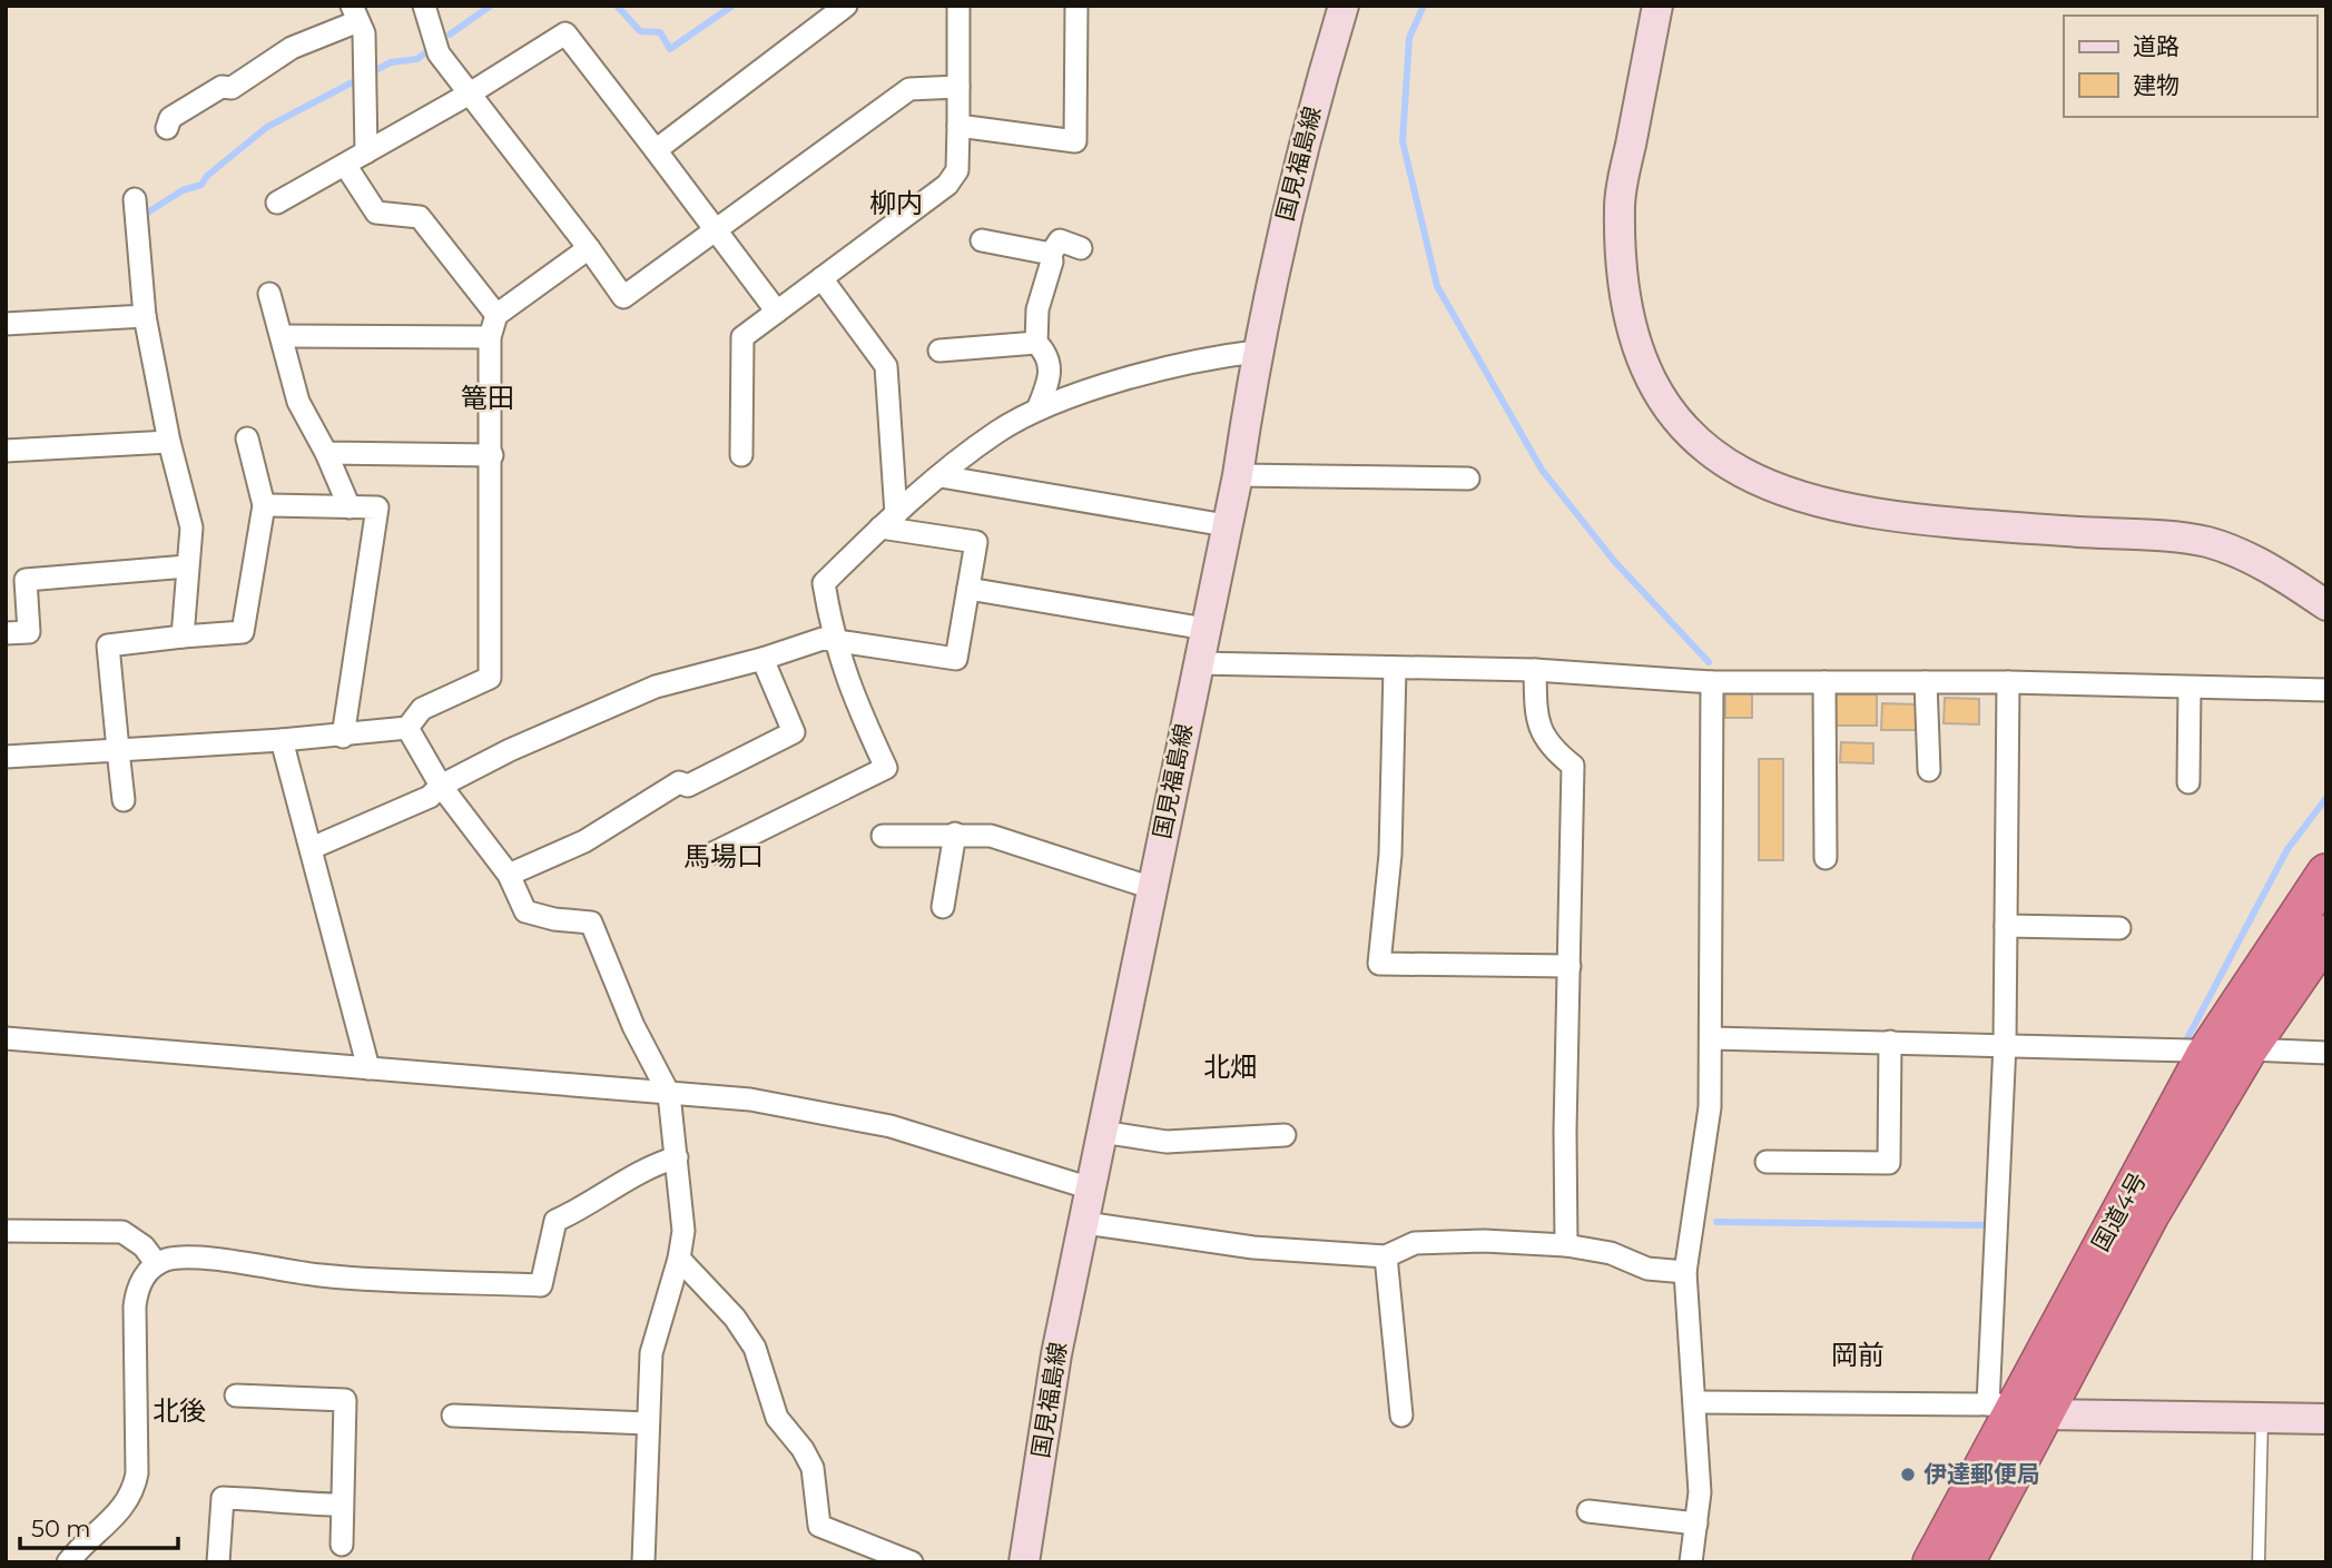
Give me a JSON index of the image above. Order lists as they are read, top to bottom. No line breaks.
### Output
{"streets":{"highway":["国道4号"],"main road":["国見福島線"]},"districts":["柳内","篭田","馬場口","北畑","岡前","北後"],"places":["伊達郵便局"],"legend":["道路","建物"],"scale_bar":"50 m"}
